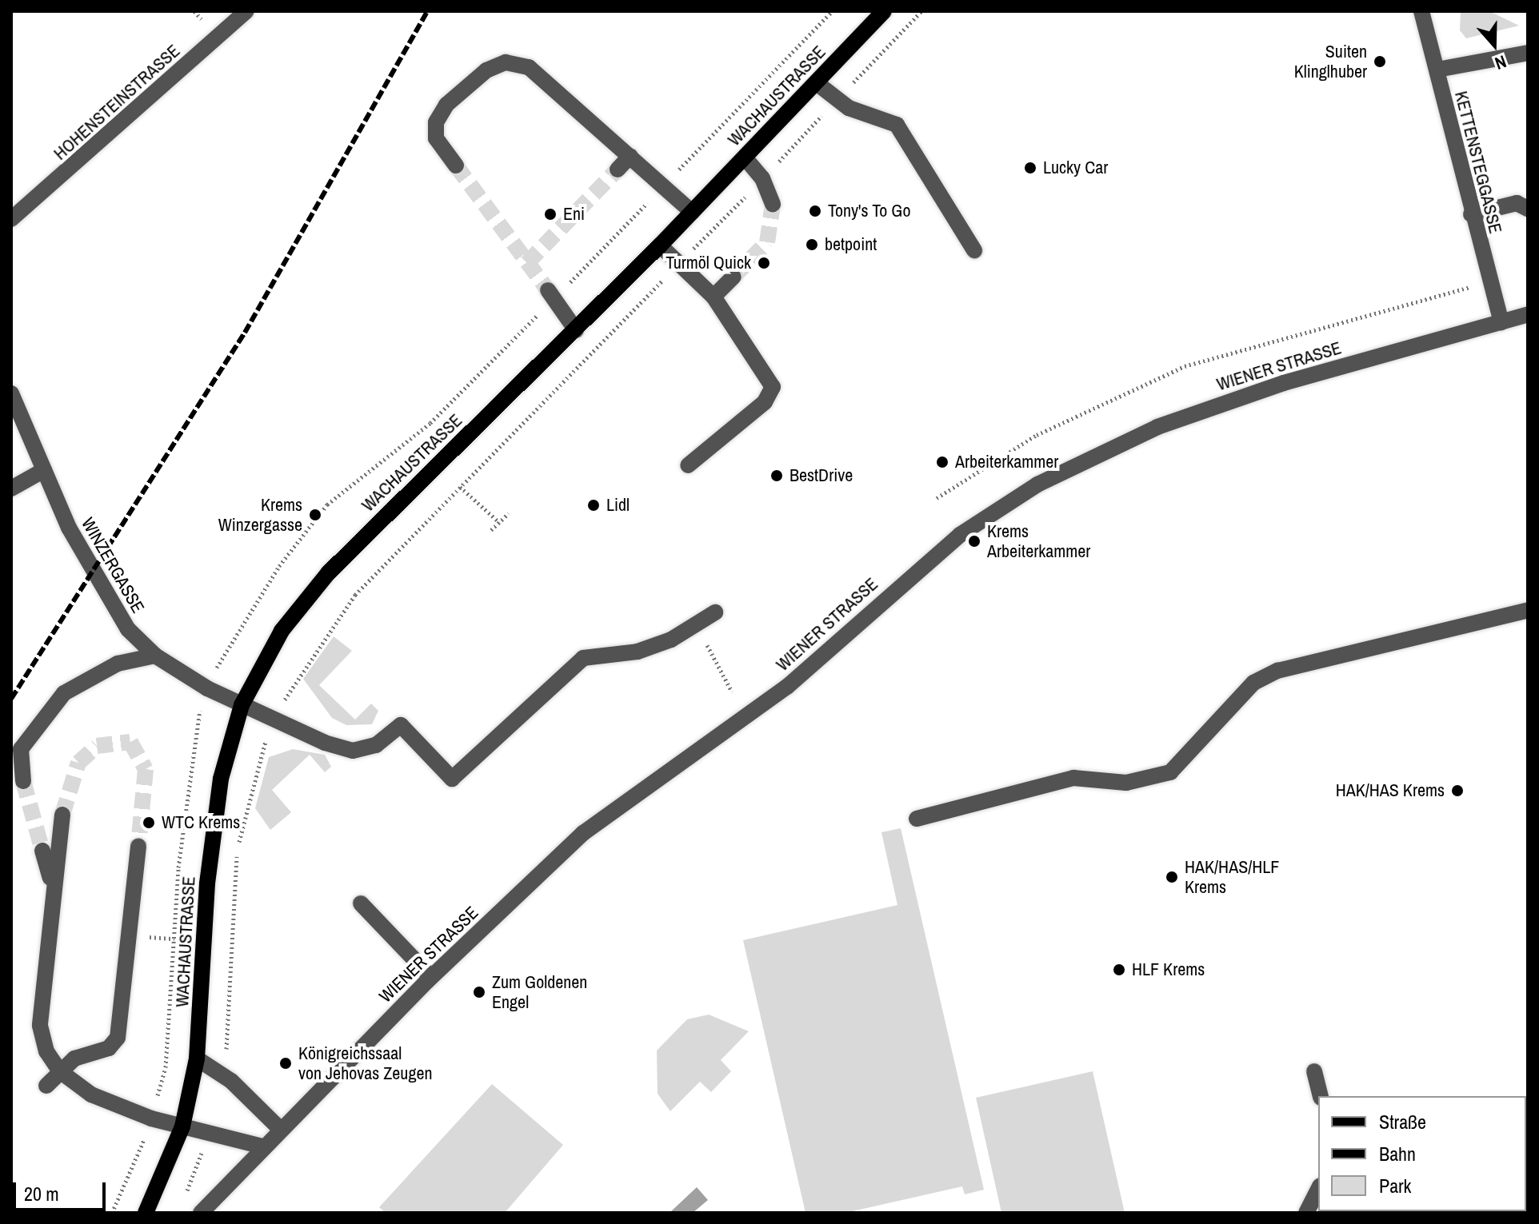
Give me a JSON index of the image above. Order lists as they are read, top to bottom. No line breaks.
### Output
{"streets":{"main road":["WACHAUSTRASSE"],"street":["HOHENSTEINSTRASSE","KETTENSTEGGASSE","WIENER STRASSE","WINZERGASSE"]},"crossings":[["WACHAUSTRASSE","WINZERGASSE"],["KETTENSTEGGASSE","WIENER STRASSE"]],"places":["Suiten Klinglhuber","Lucky Car","Tony's To Go","Eni","betpoint","Turmöl Quick","Arbeiterkammer","BestDrive","Lidl","Krems Winzergasse","Krems Arbeiterkammer","HAK/HAS Krems","WTC Krems","HAK/HAS/HLF Krems","HLF Krems","Zum Goldenen Engel","Königreichssaal von Jehovas Zeugen"],"legend":["Straße","Bahn","Park"],"scale_bar":"20 m","north":"bottom"}
